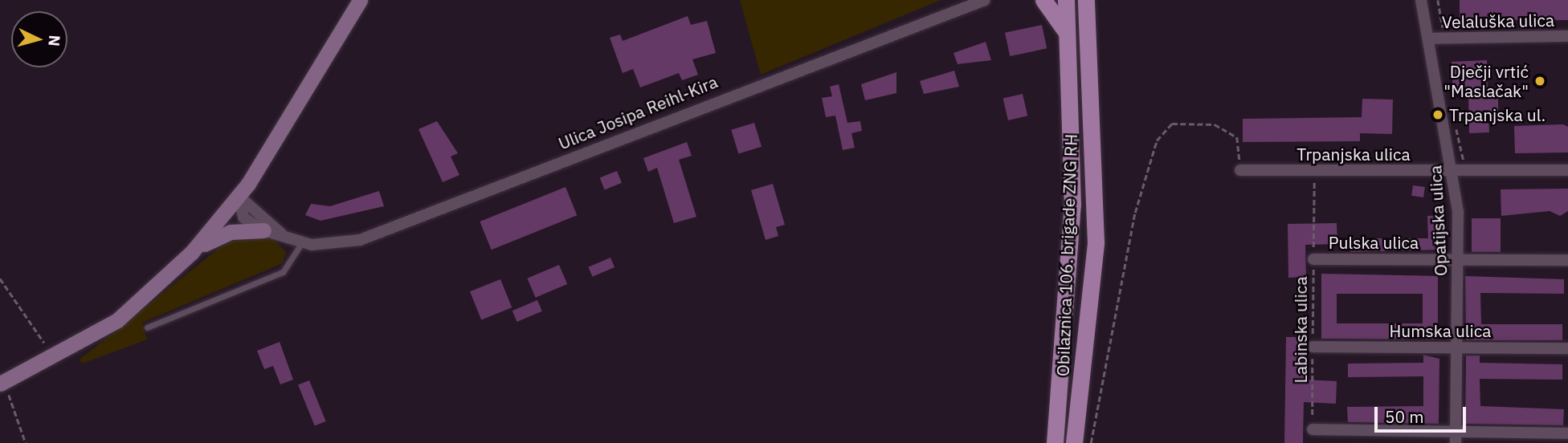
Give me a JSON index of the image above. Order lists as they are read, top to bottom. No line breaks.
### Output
{"streets":{"main road":["Obilaznica 106. brigade ZNG RH"],"street":["Velaluška ulica","Ulica Josipa Reihl-Kira","Trpanjska ulica","Opatijska ulica","Pulska ulica","Humska ulica"],"path":["Labinska ulica"]},"crossings":[["Velaluška ulica","Opatijska ulica"],["Trpanjska ulica","Opatijska ulica"],["Trpanjska ulica","Labinska ulica"],["Opatijska ulica","Pulska ulica"],["Opatijska ulica","Humska ulica"],["Pulska ulica","Labinska ulica"],["Labinska ulica","Humska ulica"]],"places":["Dječji vrtić \"Maslačak\"","Trpanjska ul."],"scale_bar":"50 m","north":"right"}
